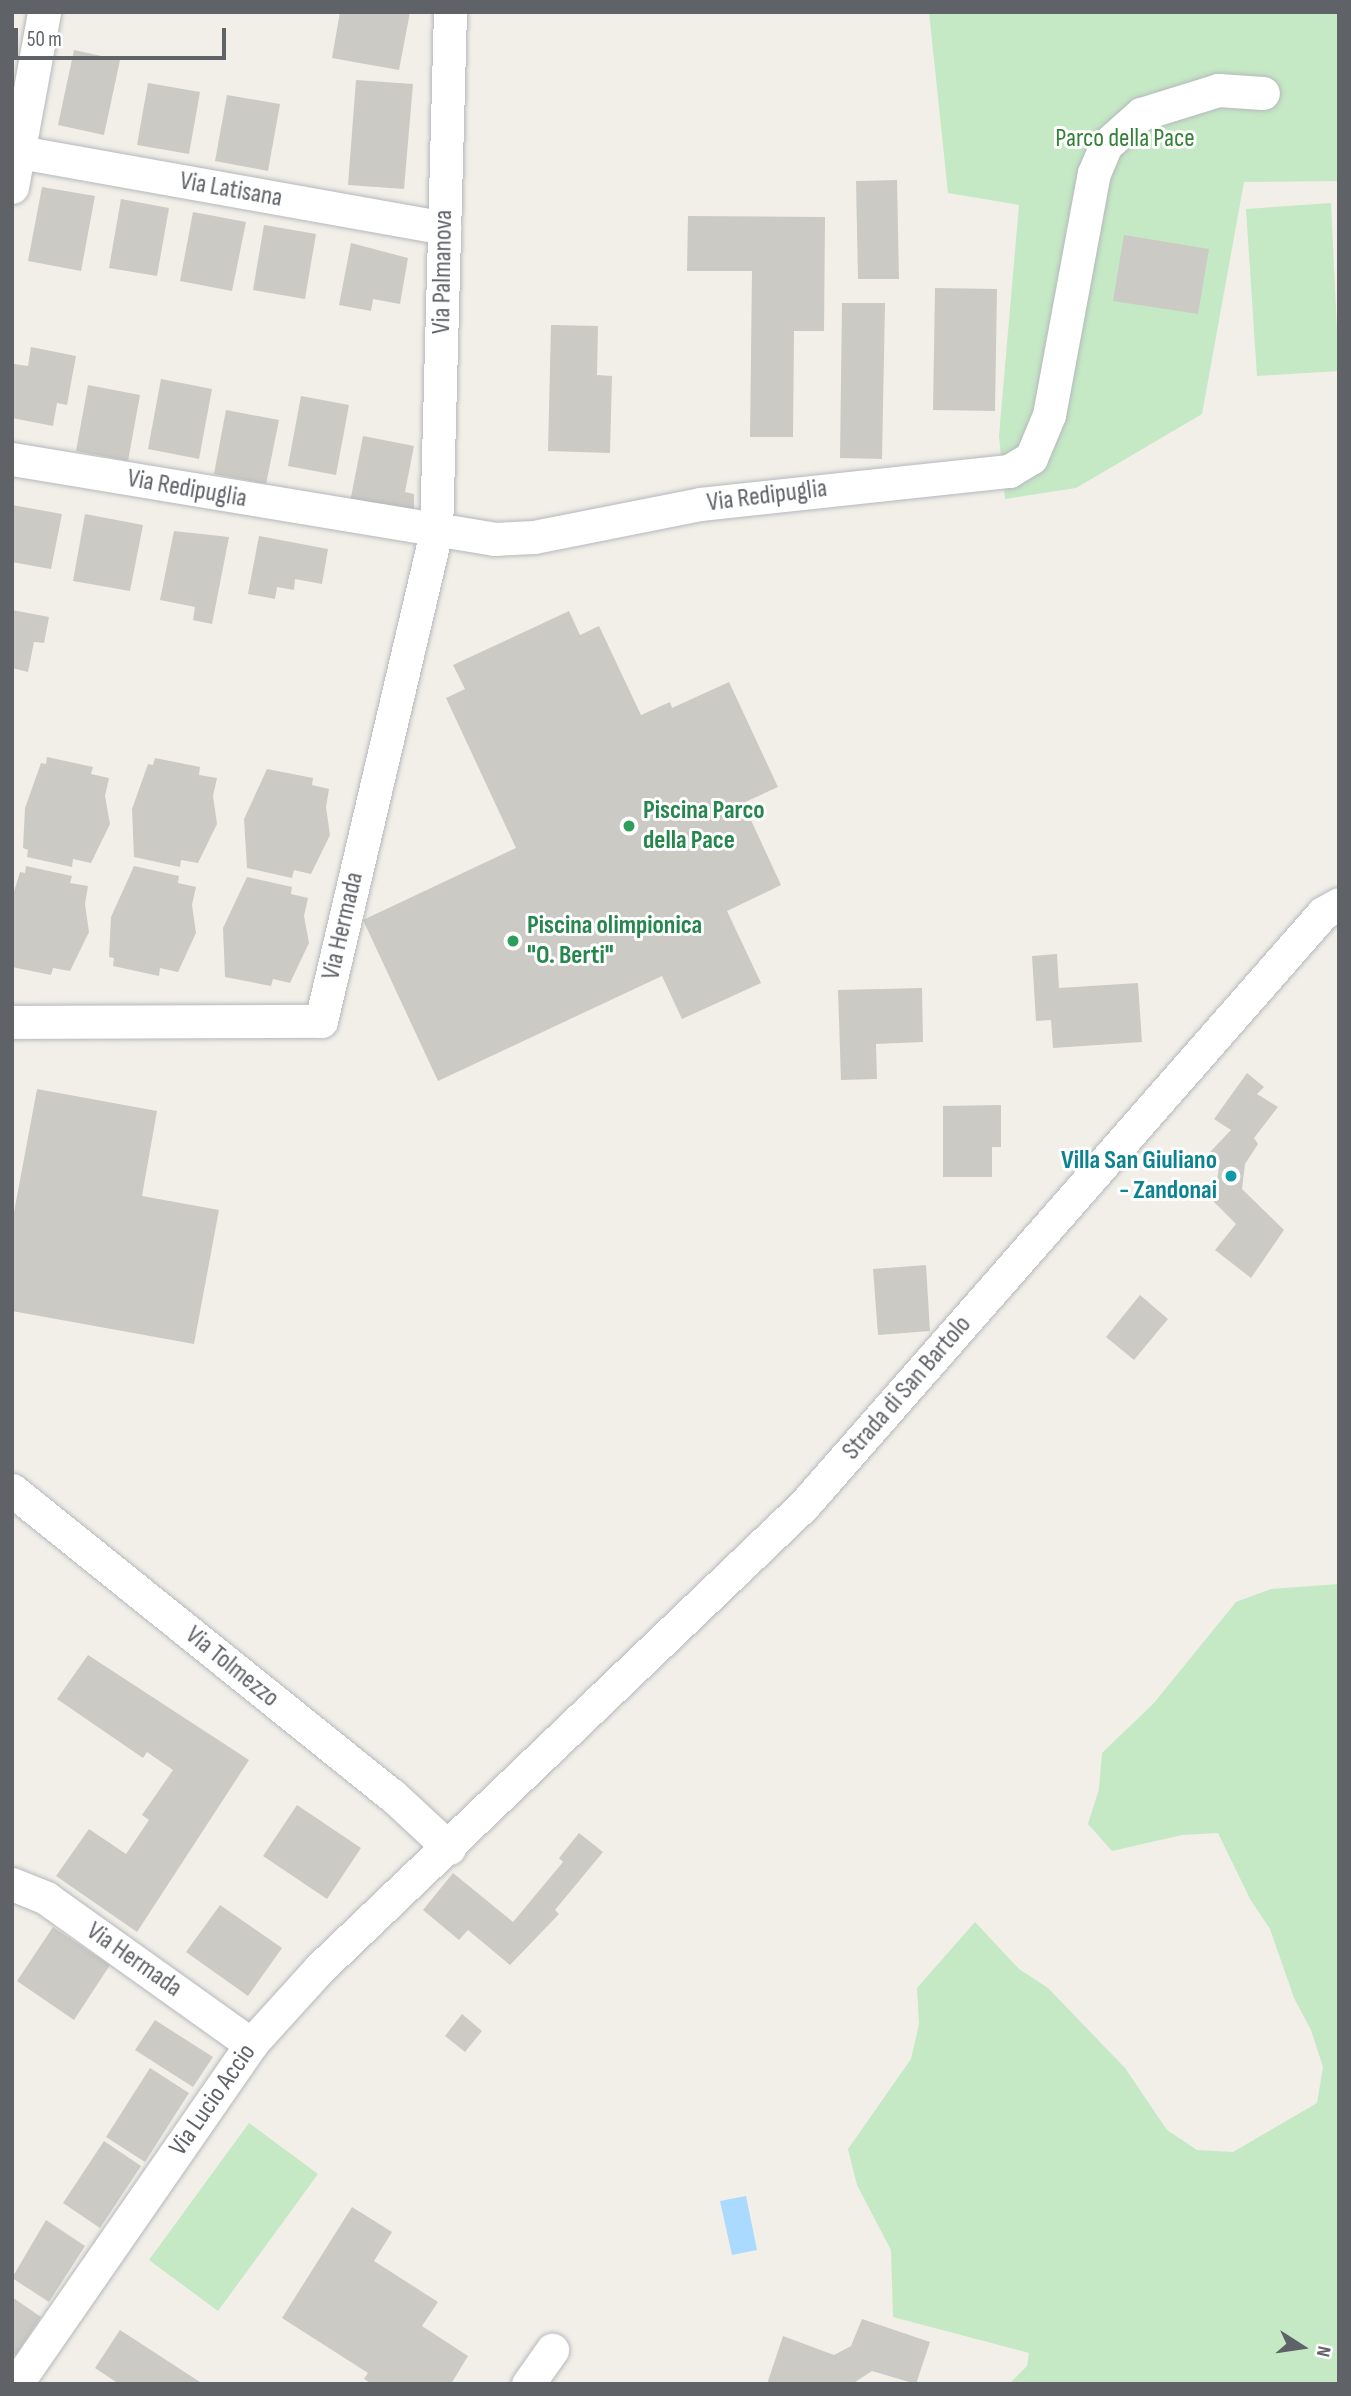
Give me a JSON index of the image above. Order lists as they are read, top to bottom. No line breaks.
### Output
{"streets":{"street":["Via Latisana","Via Palmanova","Via Redipuglia","Via Hermada","Strada di San Bartolo","Via Tolmezzo","Via Lucio Accio"]},"crossings":[["Via Latisana","Via Palmanova"],["Via Palmanova","Via Redipuglia"],["Via Palmanova","Via Hermada"],["Via Redipuglia","Via Hermada"],["Via Hermada","Via Lucio Accio"],["Strada di San Bartolo","Via Tolmezzo"],["Strada di San Bartolo","Via Lucio Accio"],["Via Tolmezzo","Via Lucio Accio"]],"parks":["Parco della Pace"],"places":["Piscina Parco della Pace","Piscina olimpionica \"O. Berti\"","Villa San Giuliano - Zandonai"],"scale_bar":"50 m","north":"right"}
